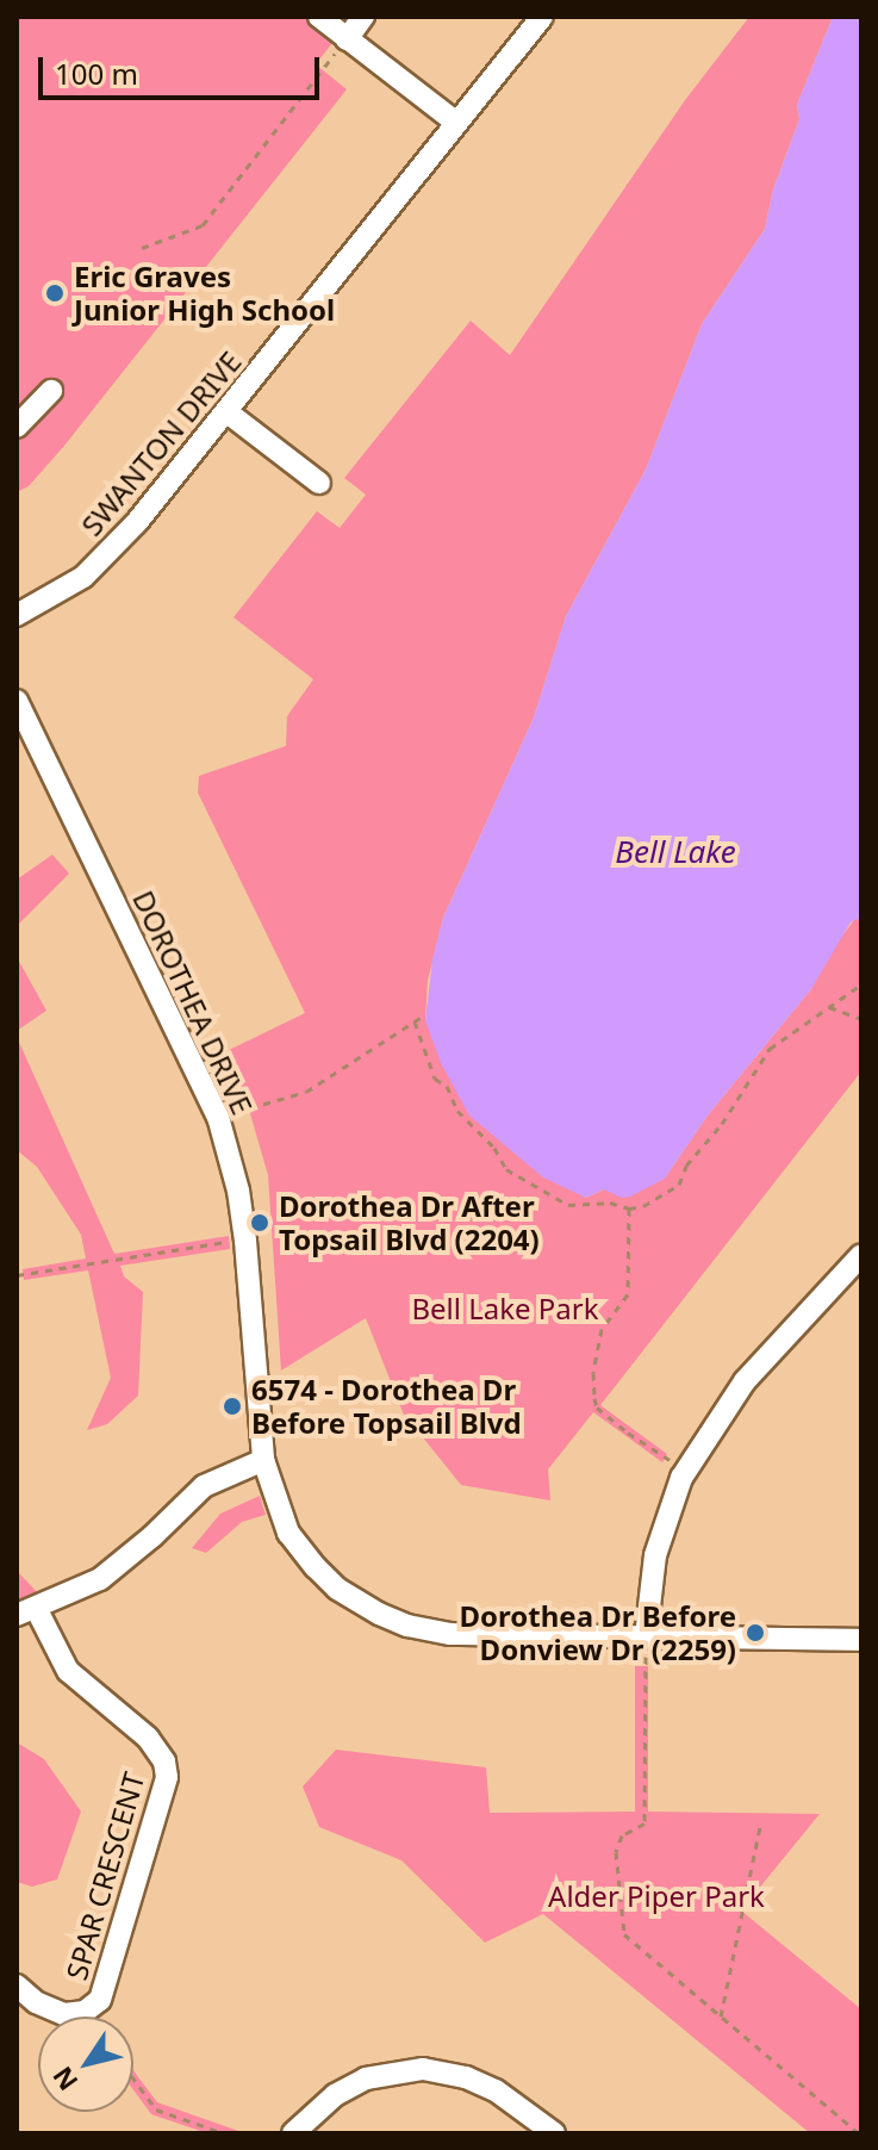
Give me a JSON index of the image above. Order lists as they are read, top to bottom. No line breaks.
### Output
{"streets":{"street":["SWANTON DRIVE","DOROTHEA DRIVE","SPAR CRESCENT"]},"water":["Bell Lake"],"parks":["Bell Lake Park","Alder Piper Park"],"places":["Eric Graves Junior High School","Dorothea Dr After Topsail Blvd (2204)","6574 - Dorothea Dr Before Topsail Blvd","Dorothea Dr Before Donview Dr (2259)"],"scale_bar":"100 m","north":"bottom left"}
